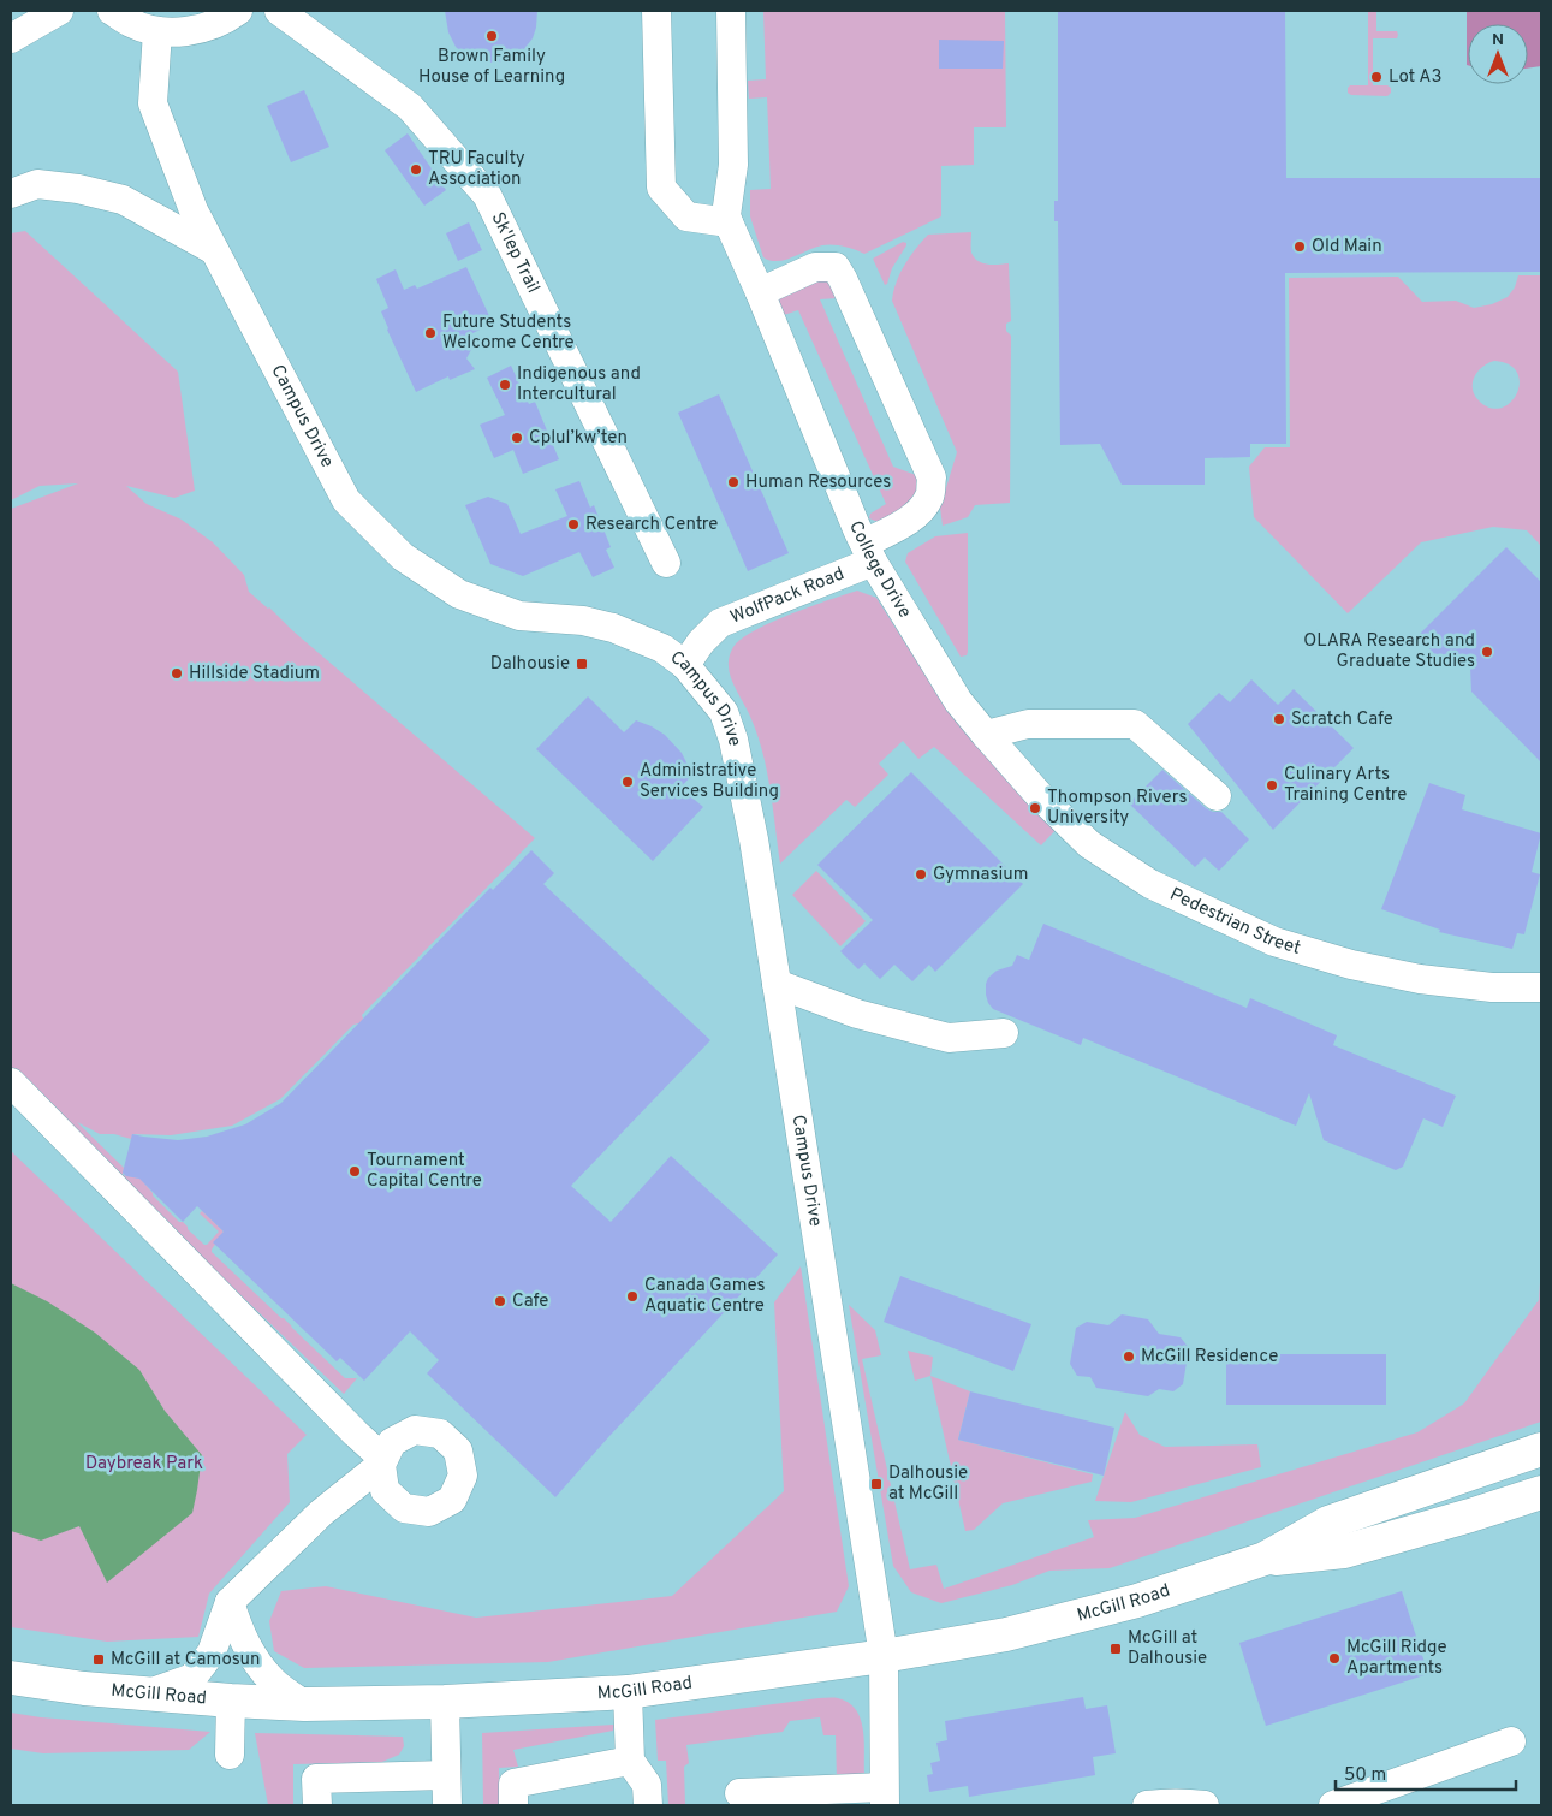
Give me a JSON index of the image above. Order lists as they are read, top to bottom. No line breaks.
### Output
{"streets":{"main road":["McGill Road"],"street":["Sk'lep Trail","Campus Drive","College Drive","WolfPack Road","Pedestrian Street"]},"crossings":[["Campus Drive","WolfPack Road"],["Campus Drive","McGill Road"],["College Drive","WolfPack Road"],["College Drive","Pedestrian Street"]],"parks":["Daybreak Park"],"places":{"other":["Brown Family House of Learning","Lot A3","TRU Faculty Association","Old Main","Future Students Welcome Centre","Indigenous and Intercultural","Cplul’kw’ten","Human Resources","Research Centre","OLARA Research and Graduate Studies","Hillside Stadium","Scratch Cafe","Administrative Services Building","Culinary Arts Training Centre","Thompson Rivers University","Gymnasium","Tournament Capital Centre","Canada Games Aquatic Centre","Cafe","McGill Residence","McGill Ridge Apartments"],"transit":["Dalhousie","Dalhousie at McGill","McGill at Dalhousie","McGill at Camosun"]},"scale_bar":"50 m","north":"top"}
